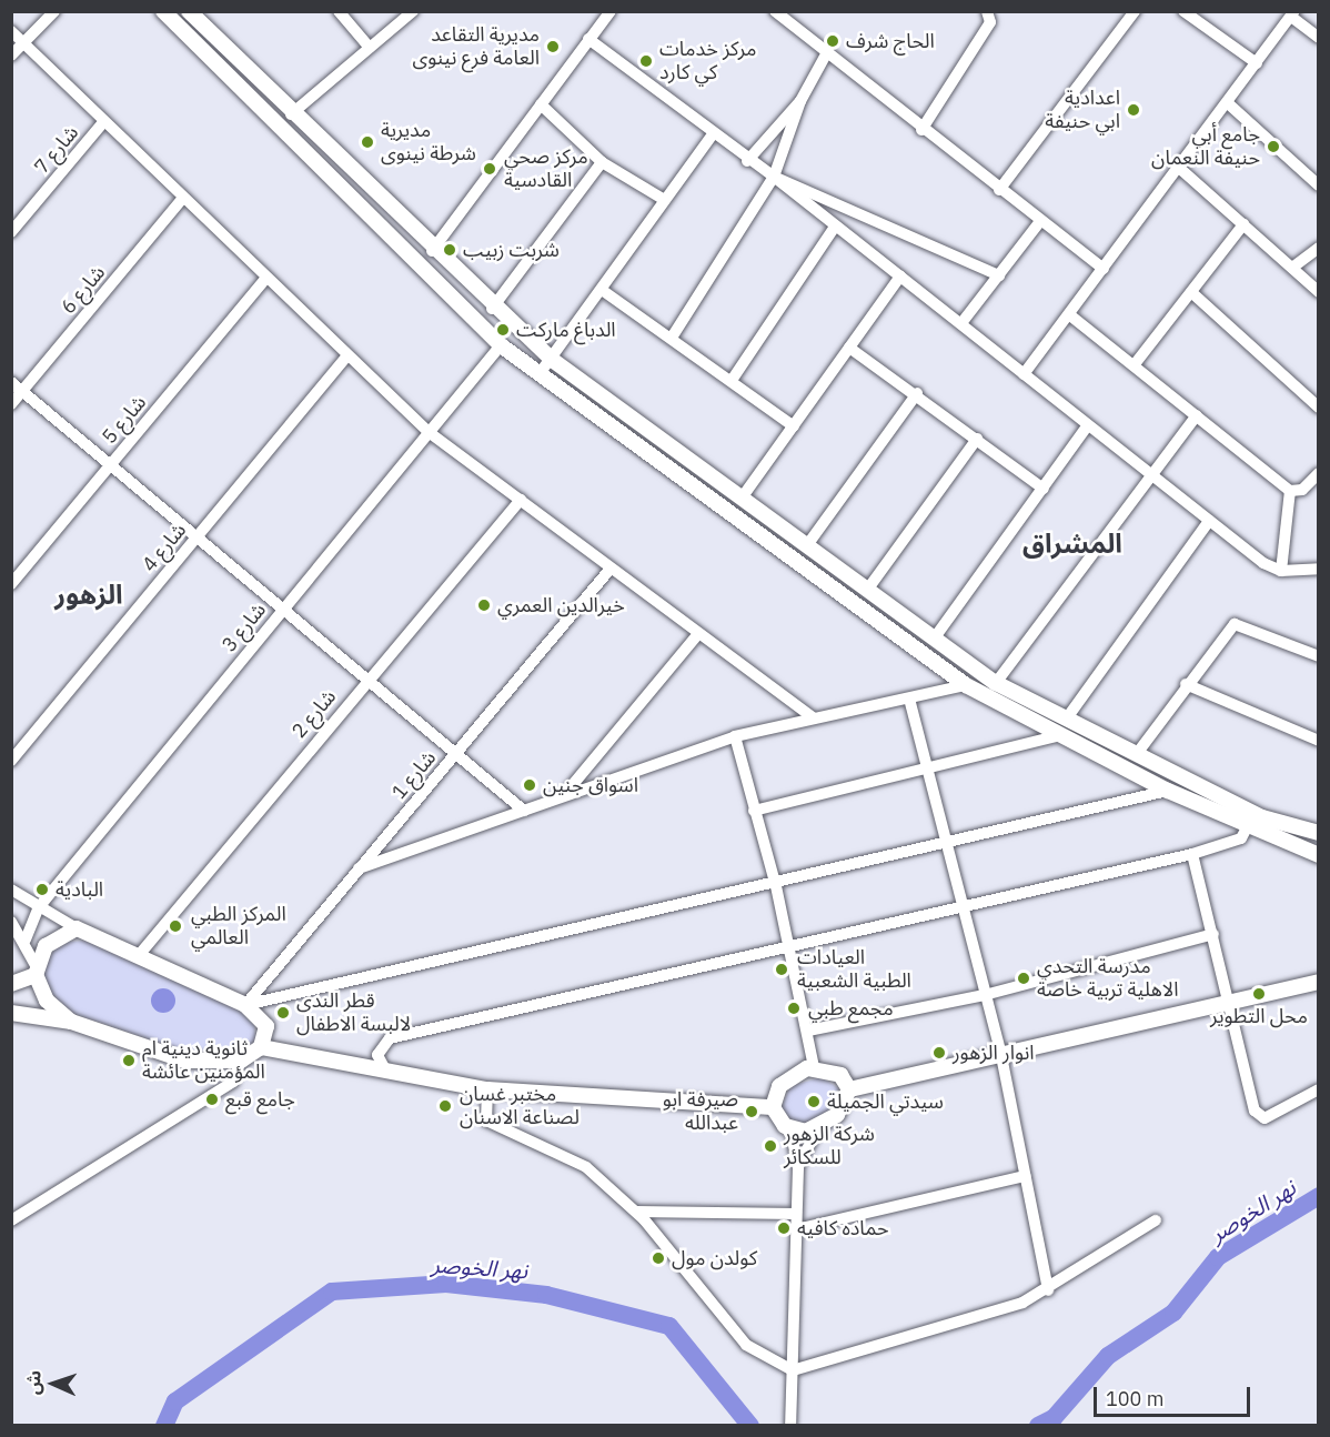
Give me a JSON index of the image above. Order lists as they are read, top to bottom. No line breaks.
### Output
{"streets":{"street":["شارع 7","شارع 6","شارع 5","شارع 4","شارع 3","شارع 2","شارع 1"]},"districts":["المشراق","الزهور"],"water":["نهر الخوصر"],"places":["الحاج شرف","مديرية التقاعد العامة فرع نينوى","مركز خدمات كي كارد","اعدادية ابي حنيفة","مديرية شرطة نينوى","جامع أبي حنيفة النعمان","مركز صحي القادسية","شربت زبيب","الدباغ ماركت","خيرالدين العمري","اسواق جنين","البادية","المركز الطبي العالمي","العيادات الطبية الشعبية","مدرسة التحدي الاهلية تربية خاصة","محل التطوير","مجمع طبي","قطر الندى لالبسة الاطفال","انوار الزهور","ثانوية دينية ام المؤمنين عائشة","جامع قبع","سيدتي الجميلة","مختبر غسان لصناعة الاسنان","صيرفة ابو عبدالله","شركة الزهور للسكائر","حماده كافيه","كولدن مول"],"scale_bar":"100 m","north":"left"}
